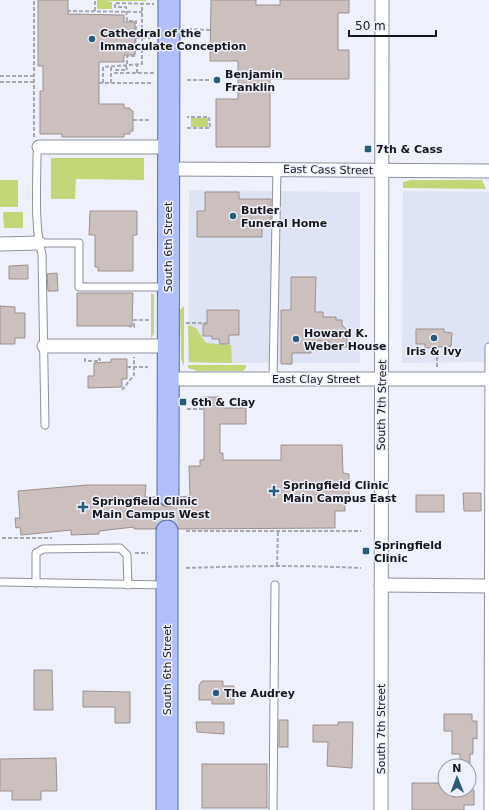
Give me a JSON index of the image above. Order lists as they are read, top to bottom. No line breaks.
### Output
{"streets":{"main road":["South 6th Street"],"street":["East Cass Street","East Clay Street","South 7th Street"]},"crossings":[["East Cass Street","South 6th Street"],["East Cass Street","South 7th Street"],["South 6th Street","East Clay Street"],["East Clay Street","South 7th Street"]],"places":{"other":["Cathedral of the Immaculate Conception","Benjamin Franklin","Butler Funeral Home","Iris & Ivy","Howard K. Weber House","The Audrey"],"transit":["7th & Cass","6th & Clay","Springfield Clinic"],"health":["Springfield Clinic Main Campus East","Springfield Clinic Main Campus West"]},"scale_bar":"50 m","north":"top"}
